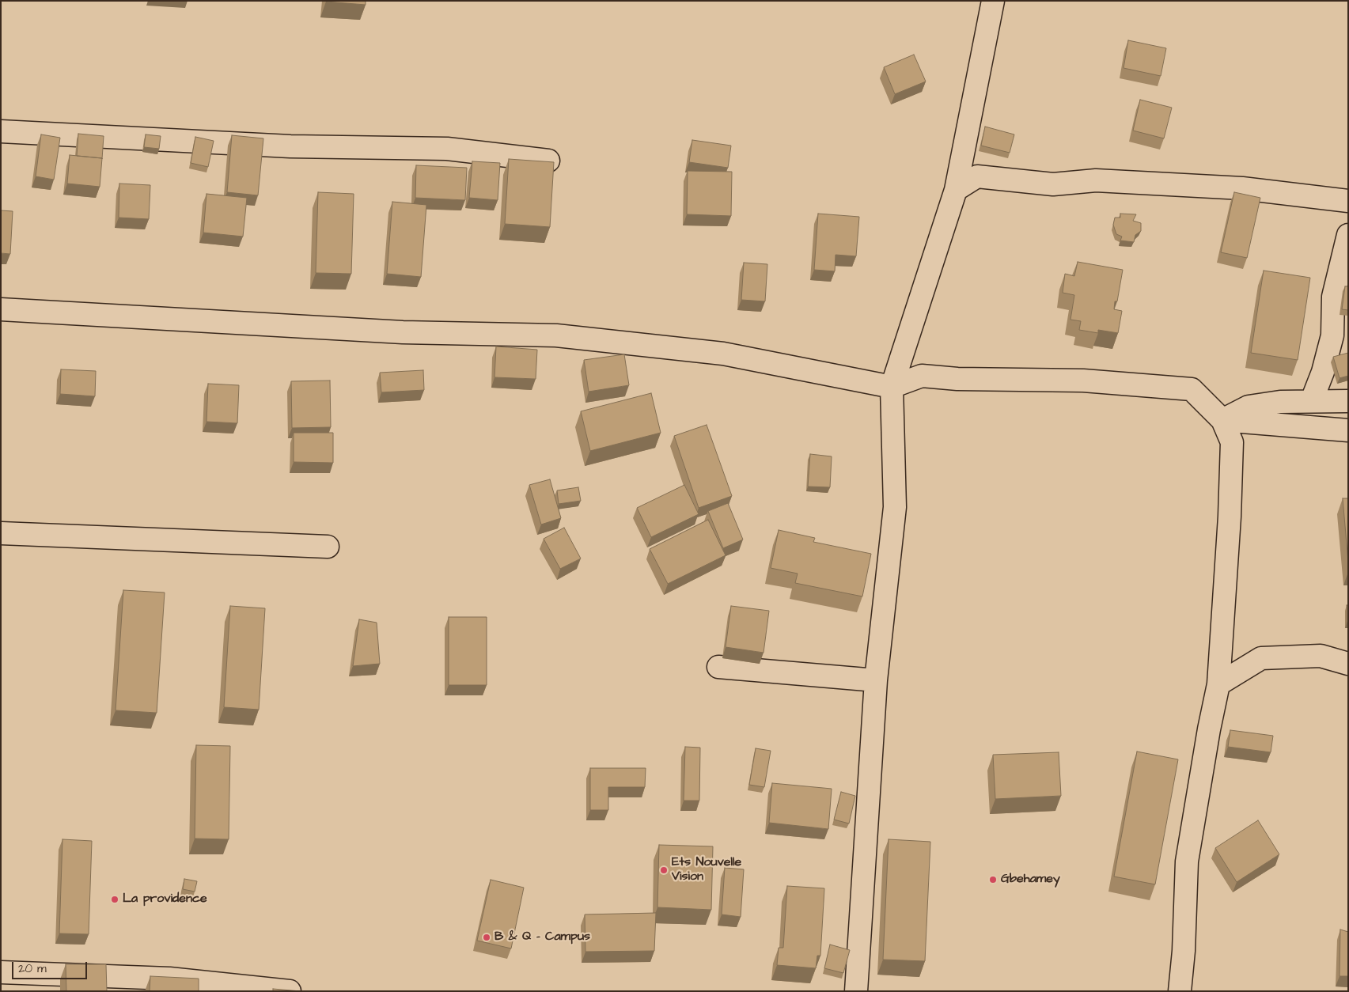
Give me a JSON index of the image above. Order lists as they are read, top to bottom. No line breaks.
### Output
{"places":["Ets Nouvelle Vision","Gbehamey","La providence","B & Q - Campus"],"scale_bar":"20 m"}
